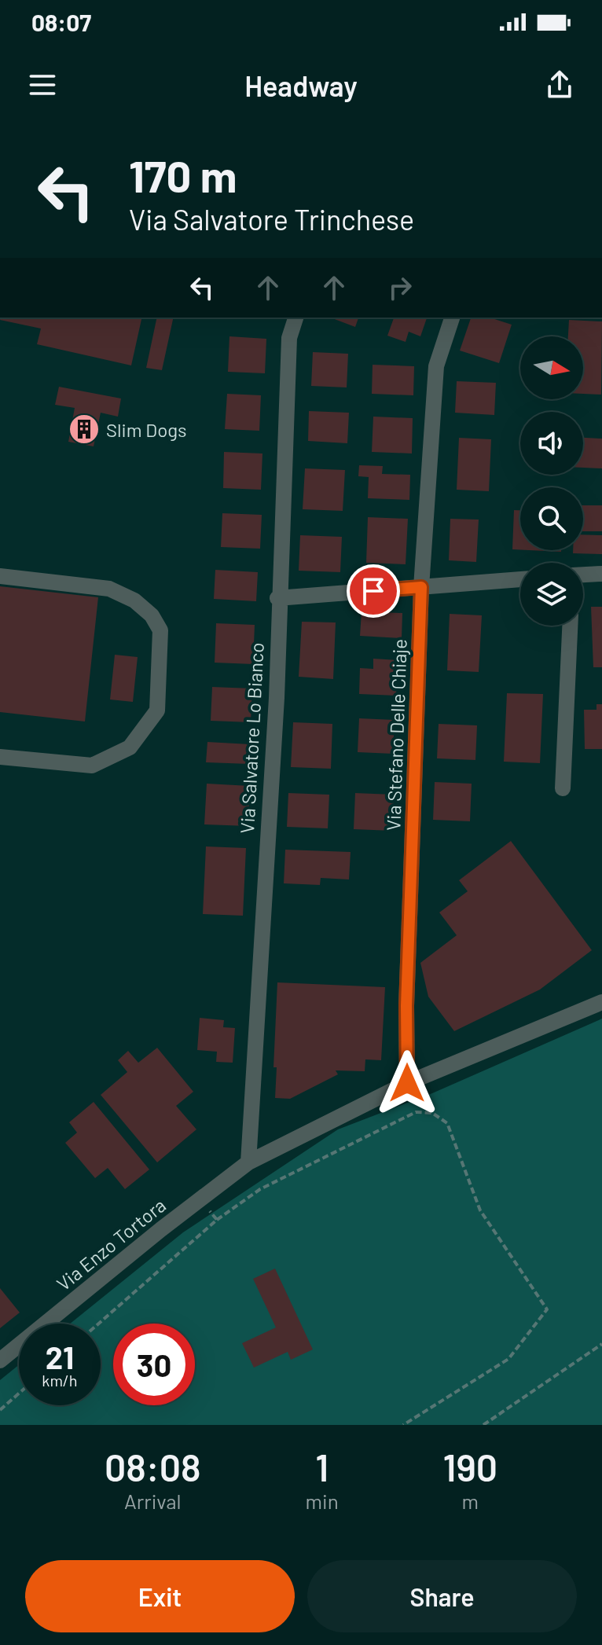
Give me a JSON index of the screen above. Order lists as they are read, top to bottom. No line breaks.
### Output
{"streets":{"street":["Via Stefano Delle Chiaje","Via Salvatore Lo Bianco","Via Enzo Tortora"]},"crossings":[["Via Stefano Delle Chiaje","Via Enzo Tortora"],["Via Salvatore Lo Bianco","Via Enzo Tortora"]],"places":{"building":["Slim Dogs"]},"north":"right","page":{"status":"08:07","header":"Headway","turn":["170 m","Via Salvatore Trinchese"],"speed":"21 km/h","limit":"30","eta":["08:08","Arrival","1","min","190","m"],"buttons":["Exit","Share"]}}
